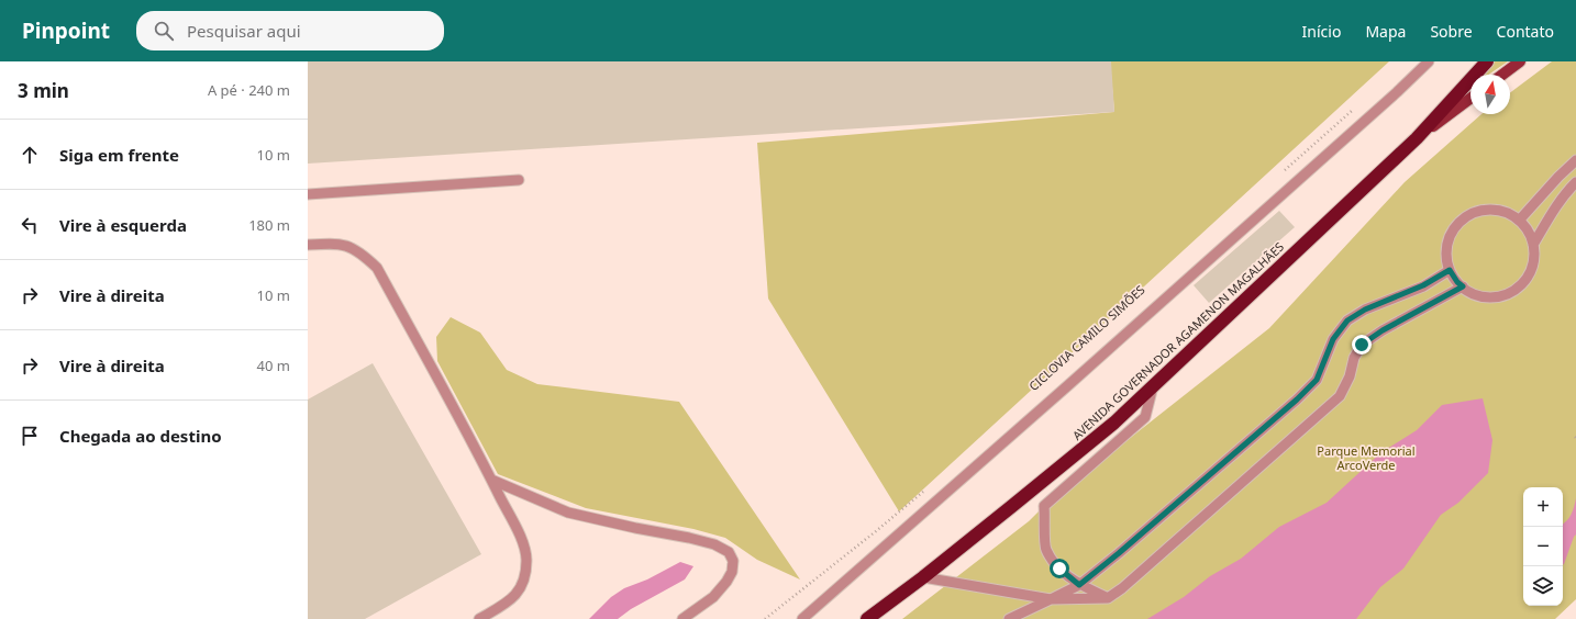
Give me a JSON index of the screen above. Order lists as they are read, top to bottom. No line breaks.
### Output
{"streets":{"highway":["AVENIDA GOVERNADOR AGAMENON MAGALHÃES"]},"parks":["Parque Memorial ArcoVerde"],"north":"top","page":{"header":"Pinpoint","search":"Pesquisar aqui","nav":["Início","Mapa","Sobre","Contato"],"heading":["3 min","A pé · 240 m"],"list":[["Siga em frente","10 m"],["Vire à esquerda","180 m"],["Vire à direita","10 m"],["Vire à direita","40 m"],"Chegada ao destino"],"map_buttons":["+","−"]}}
